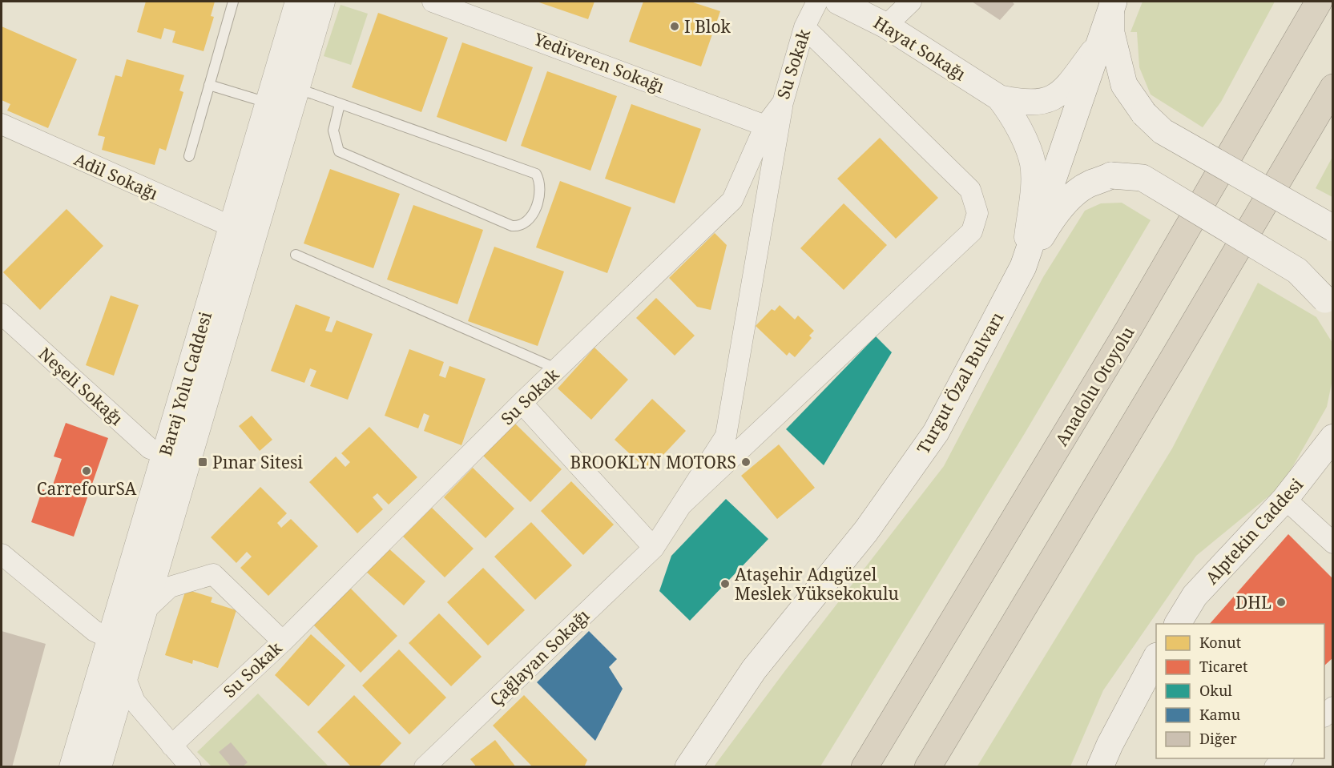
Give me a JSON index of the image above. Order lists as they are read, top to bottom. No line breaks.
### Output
{"streets":{"highway":["Anadolu Otoyolu"],"main road":["Turgut Özal Bulvarı","Alptekin Caddesi"],"street":["Hayat Sokağı","Yediveren Sokağı","Su Sokak","Adil Sokağı","Baraj Yolu Caddesi","Neşeli Sokağı","Çağlayan Sokağı"]},"crossings":[["Yediveren Sokağı","Su Sokak"],["Su Sokak","Çağlayan Sokağı"],["Adil Sokağı","Baraj Yolu Caddesi"],["Baraj Yolu Caddesi","Neşeli Sokağı"]],"places":{"other":["I Blok","BROOKLYN MOTORS","CarrefourSA","Ataşehir Adıgüzel Meslek Yüksekokulu","DHL"],"transit":["Pınar Sitesi"]},"legend":["Konut","Ticaret","Okul","Kamu","Diğer"]}
